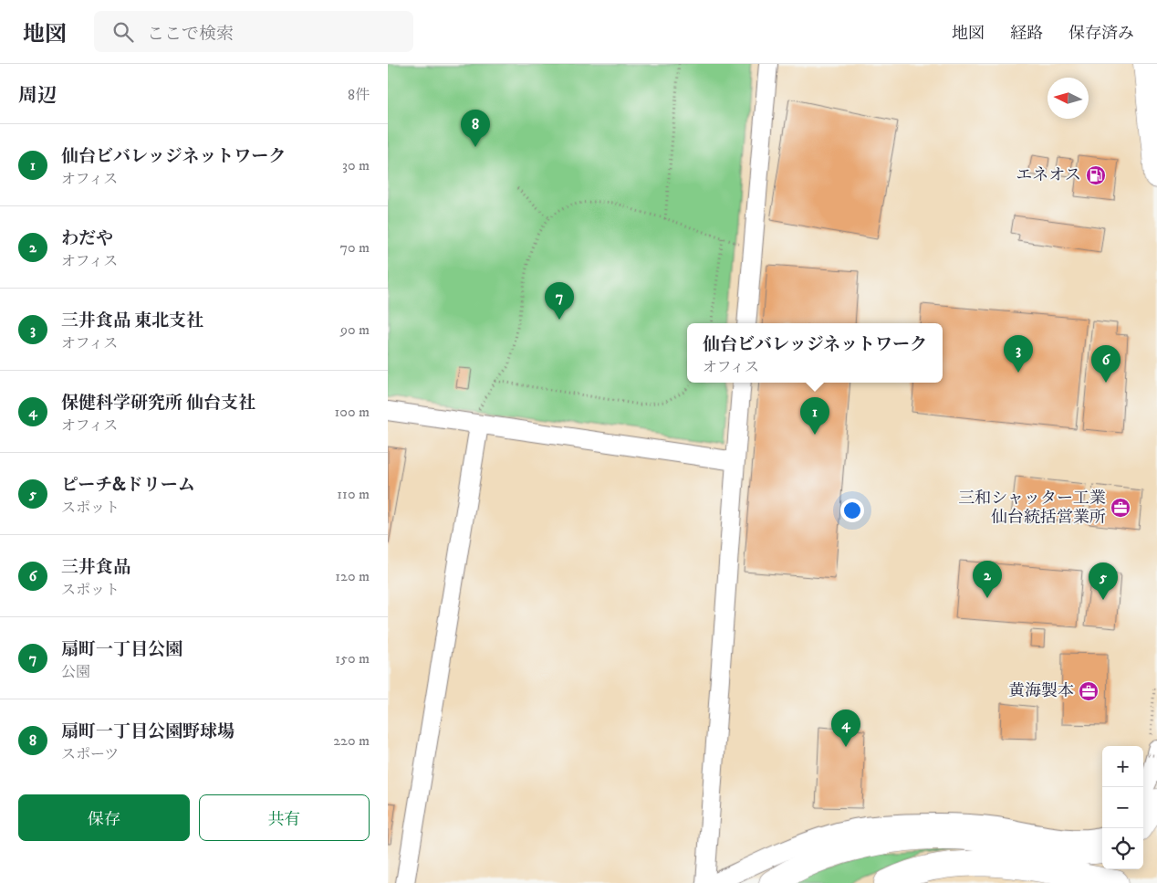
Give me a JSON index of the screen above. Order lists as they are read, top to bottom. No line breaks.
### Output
{"places":{"fuel station":["エネオス"],"office":["三和シャッター工業 仙台統括営業所","黄海製本"]},"north":"left","page":{"header":"地図","search":"ここで検索","nav":["地図","経路","保存済み"],"heading":["周辺","8件"],"pins":["8","7","3","6","1","2","5","4"],"list":[{"mark":"1","name":"仙台ビバレッジネットワーク","note":"オフィス","value":"30 m"},{"mark":"2","name":"わだや","note":"オフィス","value":"70 m"},{"mark":"3","name":"三井食品 東北支社","note":"オフィス","value":"90 m"},{"mark":"4","name":"保健科学研究所 仙台支社","note":"オフィス","value":"100 m"},{"mark":"5","name":"ピーチ&ドリーム","note":"スポット","value":"110 m"},{"mark":"6","name":"三井食品","note":"スポット","value":"120 m"},{"mark":"7","name":"扇町一丁目公園","note":"公園","value":"150 m"},{"mark":"8","name":"扇町一丁目公園野球場","note":"スポーツ","value":"220 m"}],"popup":["仙台ビバレッジネットワーク","オフィス"],"map_buttons":["+","−"],"buttons":["保存","共有"]}}
